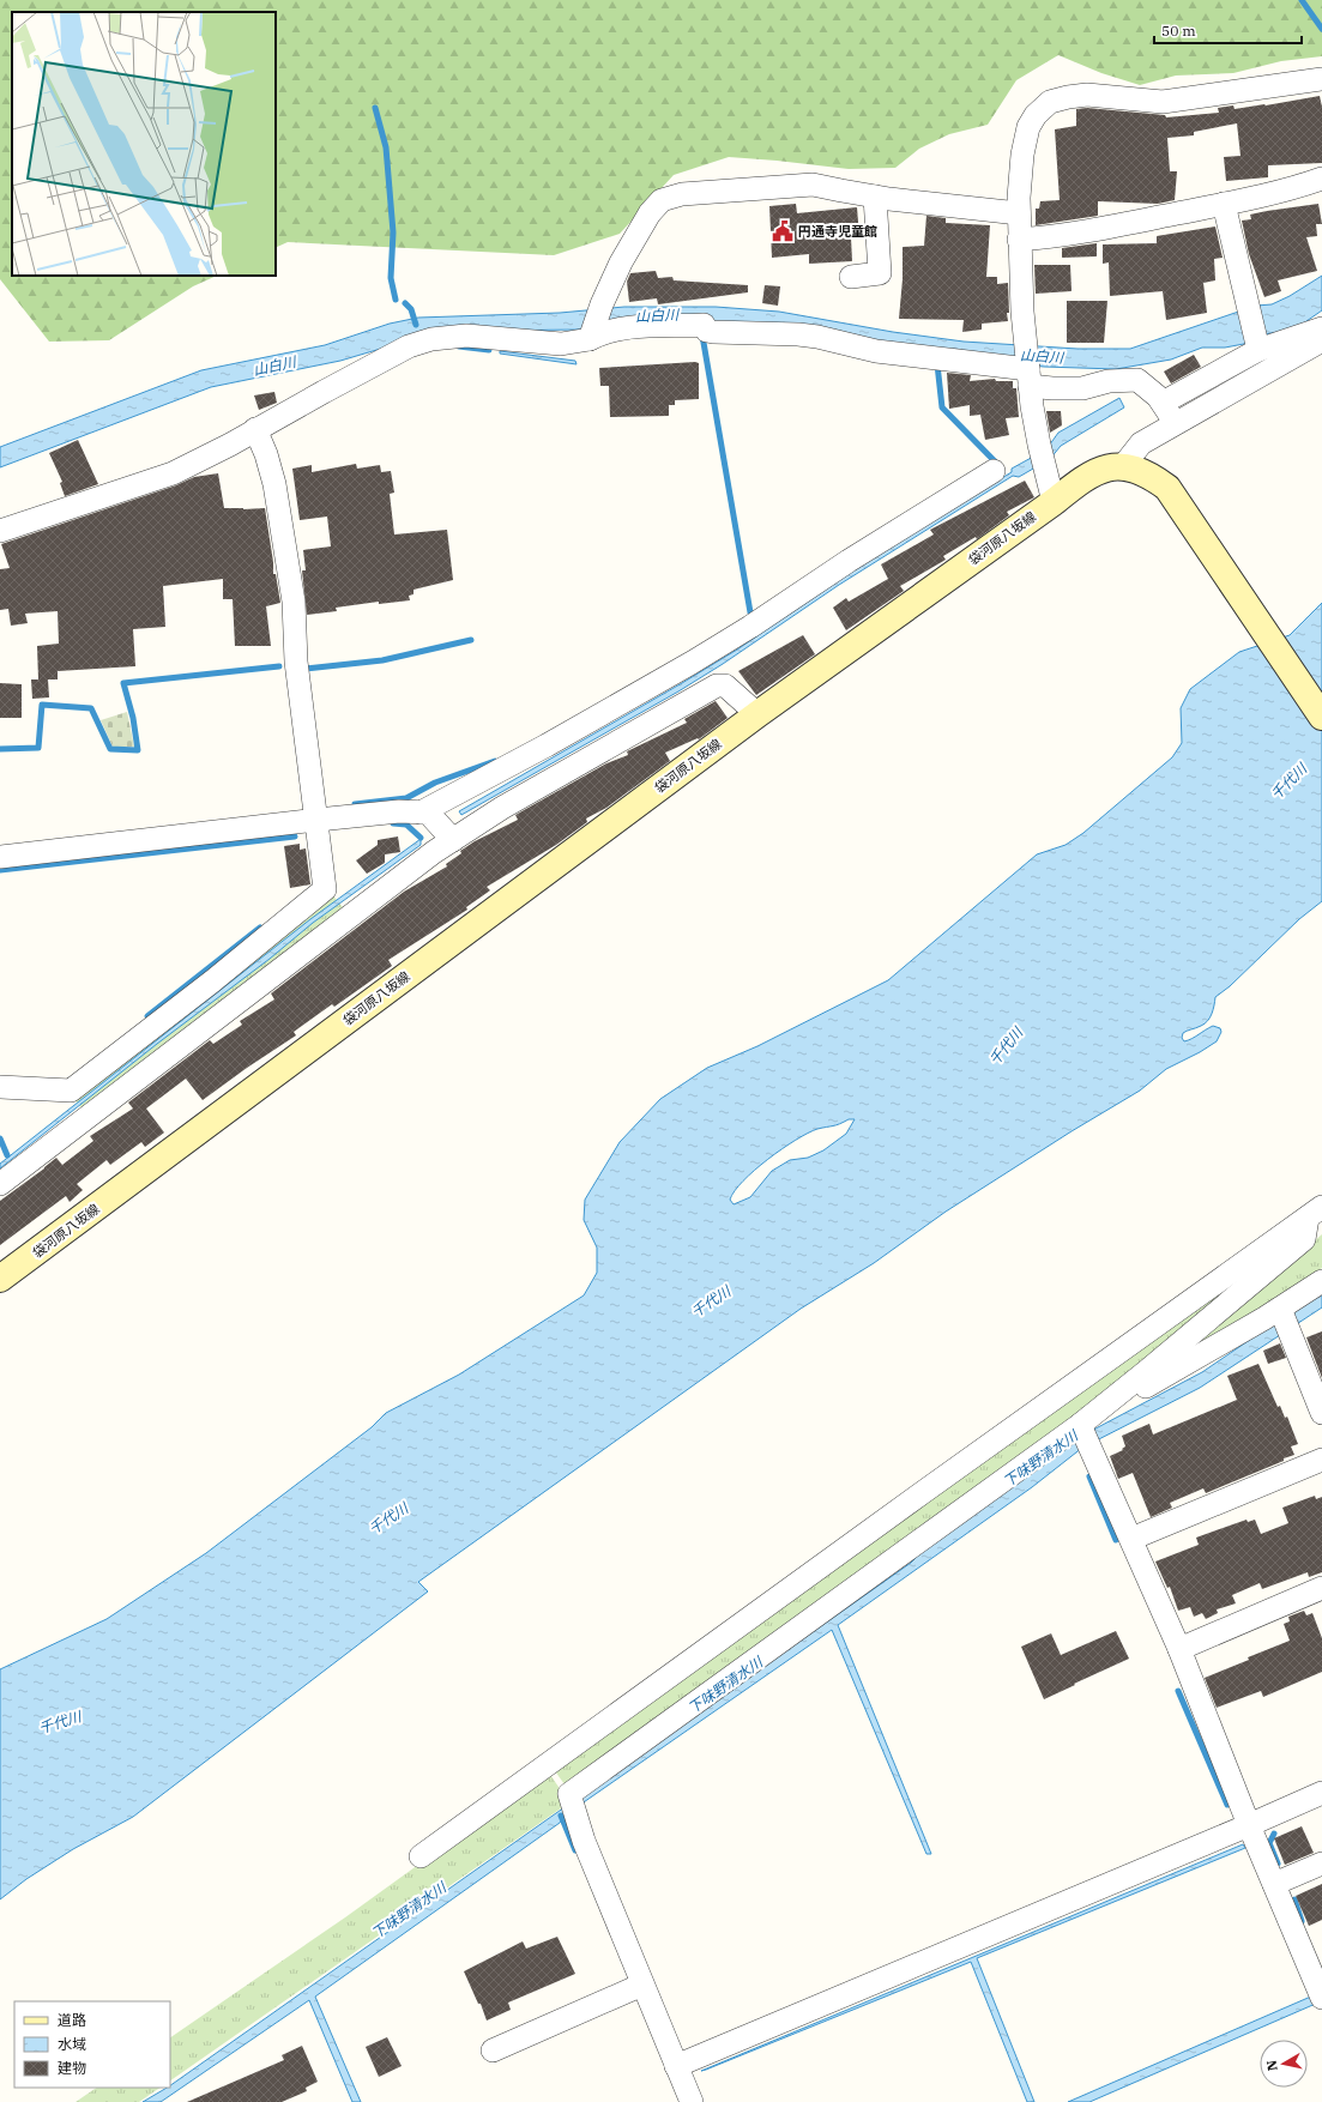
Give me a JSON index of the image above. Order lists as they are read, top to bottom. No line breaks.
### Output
{"streets":{"main road":["袋河原八坂線"]},"water":["山白川","千代川","下味野清水川"],"places":{"public building":["円通寺児童館"]},"legend":["道路","水域","建物"],"scale_bar":"50 m","north":"left"}
